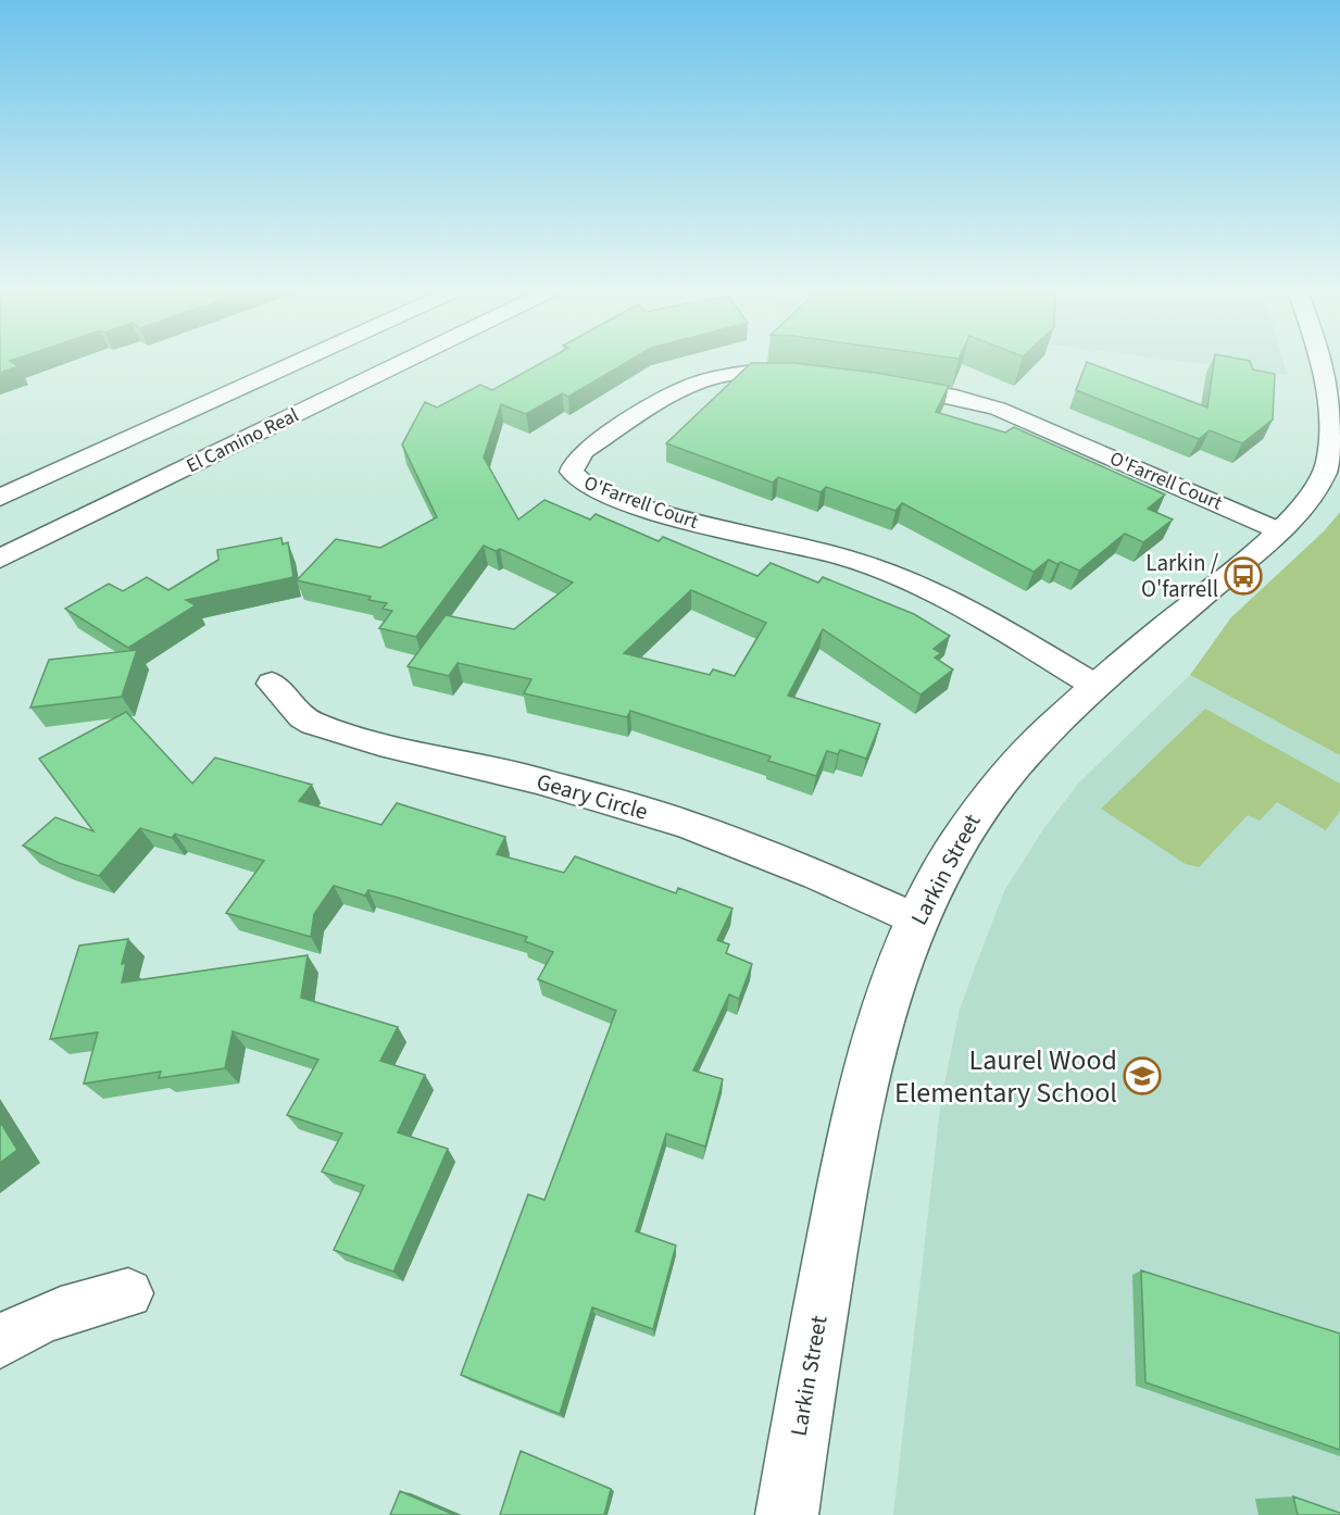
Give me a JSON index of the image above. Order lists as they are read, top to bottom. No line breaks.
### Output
{"streets":{"main road":["El Camino Real","Larkin Street"],"street":["O'Farrell Court","Geary Circle"]},"crossings":[["O'Farrell Court","Larkin Street"],["Geary Circle","Larkin Street"]],"places":{"bus stop":["Larkin / O'farrell"],"school or university":["Laurel Wood Elementary School"]}}
